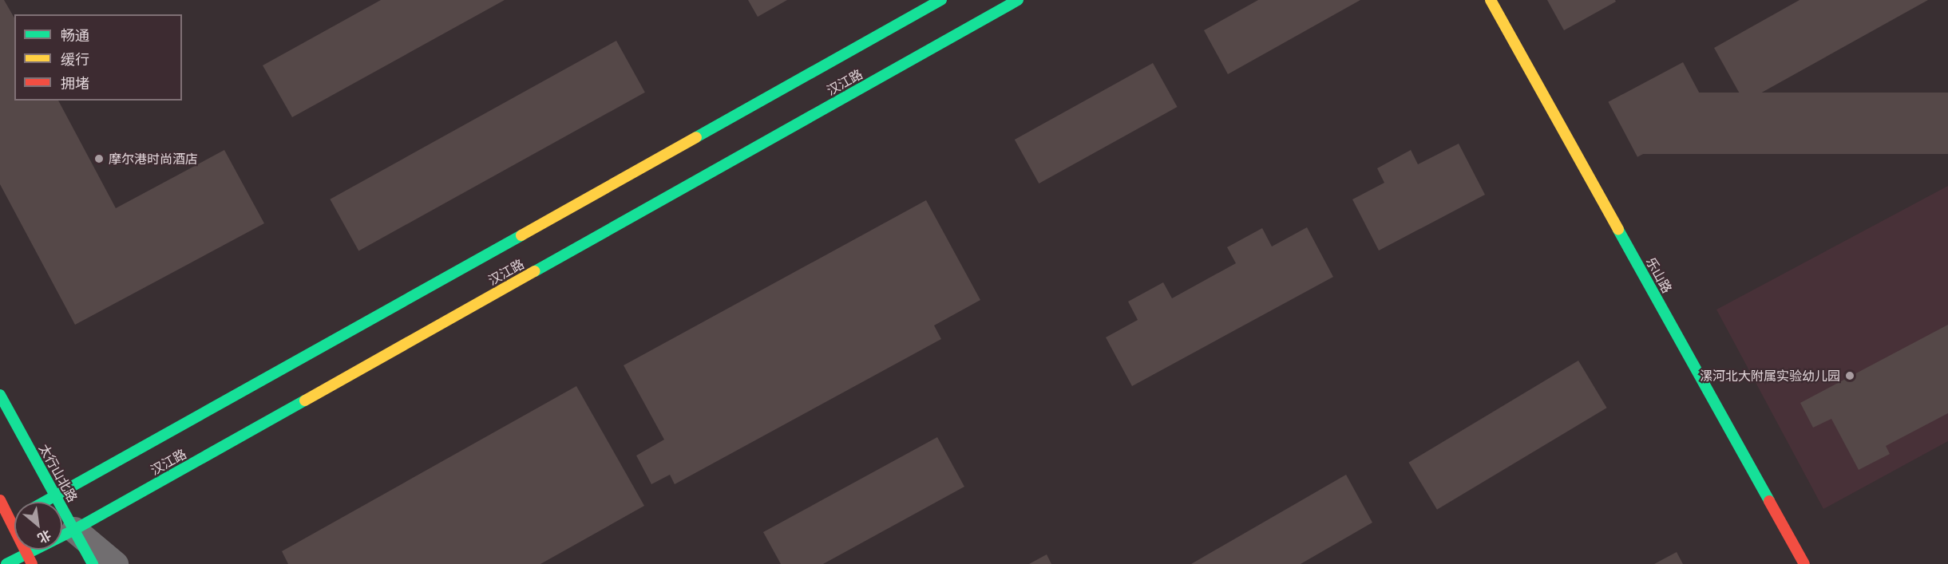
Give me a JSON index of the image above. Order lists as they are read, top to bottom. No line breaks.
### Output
{"streets":{"street":["汉江路","乐山路","太行山北路"]},"crossings":[["汉江路","太行山北路"]],"places":["摩尔港时尚酒店","漯河北大附属实验幼儿园"],"legend":["畅通","缓行","拥堵"],"north":"bottom right"}
